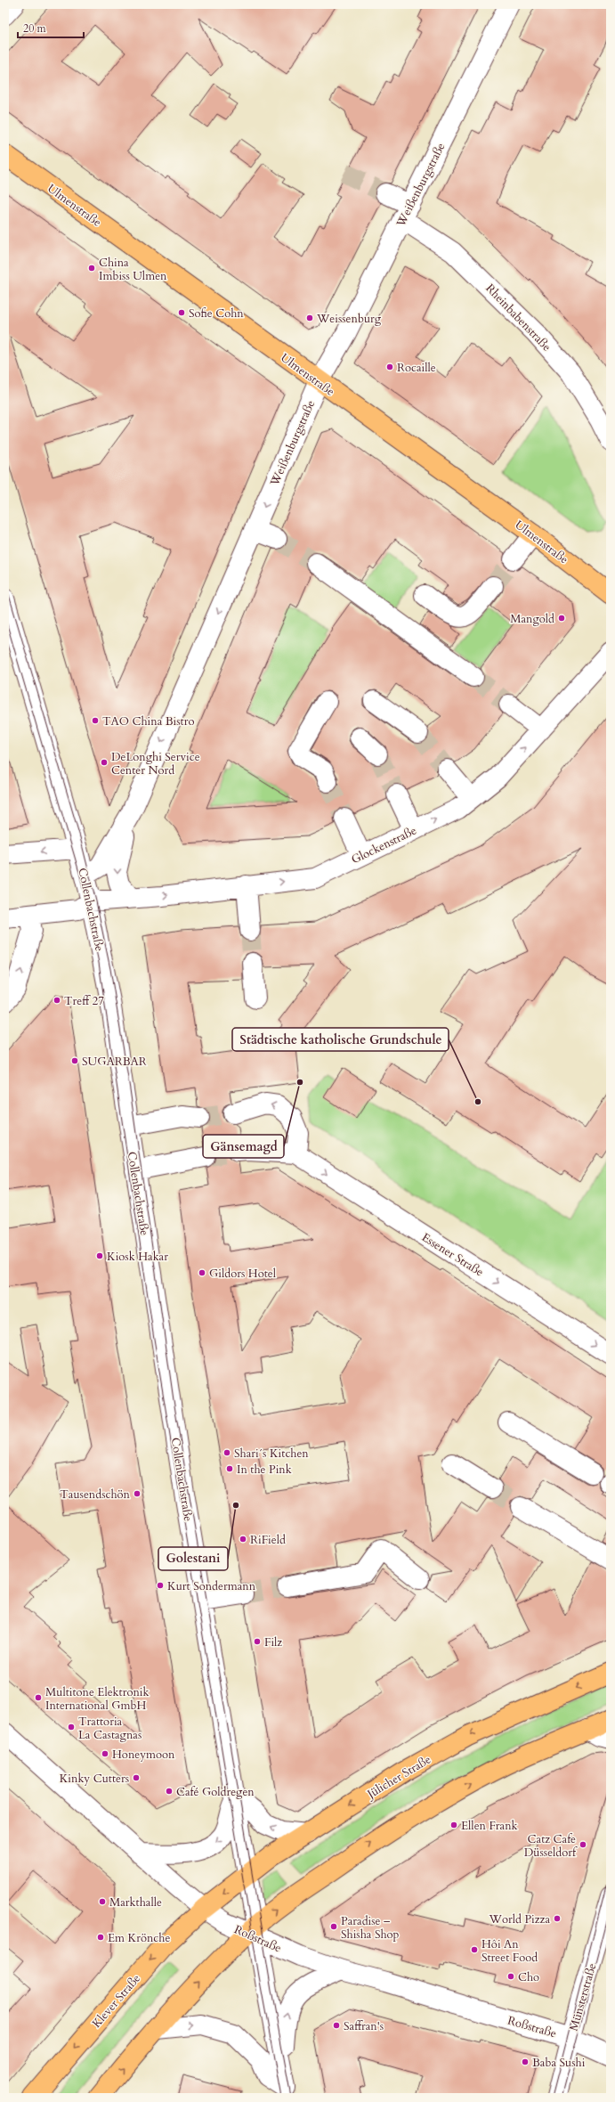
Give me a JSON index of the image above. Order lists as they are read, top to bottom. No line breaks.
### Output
{"streets":{"main road":["Ulmenstraße","Jülicher Straße","Klever Straße"],"street":["Weißenburgstraße","Rheinbabenstraße","Glockenstraße","Collenbachstraße","Essener Straße","Roßstraße","Münsterstraße"]},"crossings":[["Weißenburgstraße","Ulmenstraße"],["Weißenburgstraße","Rheinbabenstraße"],["Weißenburgstraße","Glockenstraße"],["Weißenburgstraße","Collenbachstraße"],["Glockenstraße","Collenbachstraße"],["Collenbachstraße","Jülicher Straße"],["Collenbachstraße","Roßstraße"],["Jülicher Straße","Roßstraße"],["Jülicher Straße","Klever Straße"],["Roßstraße","Münsterstraße"],["Roßstraße","Klever Straße"]],"one_way":["Glockenstraße","Essener Straße"],"places":["China Imbiss Ulmen","Sofie Cohn","Weissenburg","Rocaille","Mangold","TAO China Bistro","DeLonghi Service Center Nord","Treff 27","SUGARBAR","Gänsemagd","Städtische katholische Grundschule","Kiosk Hakar","Gildors Hotel","Shari´s Kitchen","In the Pink","Tausendschön","Golestani","RiField","Kurt Sondermann","Filz","Multitone Elektronik International GmbH","Trattoria La Castagnas","Honeymoon","Kinky Cutters","Café Goldregen","Ellen Frank","Catz Cafe Düsseldorf","Markthalle","World Pizza","Paradise – Shisha Shop","Em Krönche","Hôi An Street Food","Cho","Saffran's","Baba Sushi"],"scale_bar":"20 m"}
